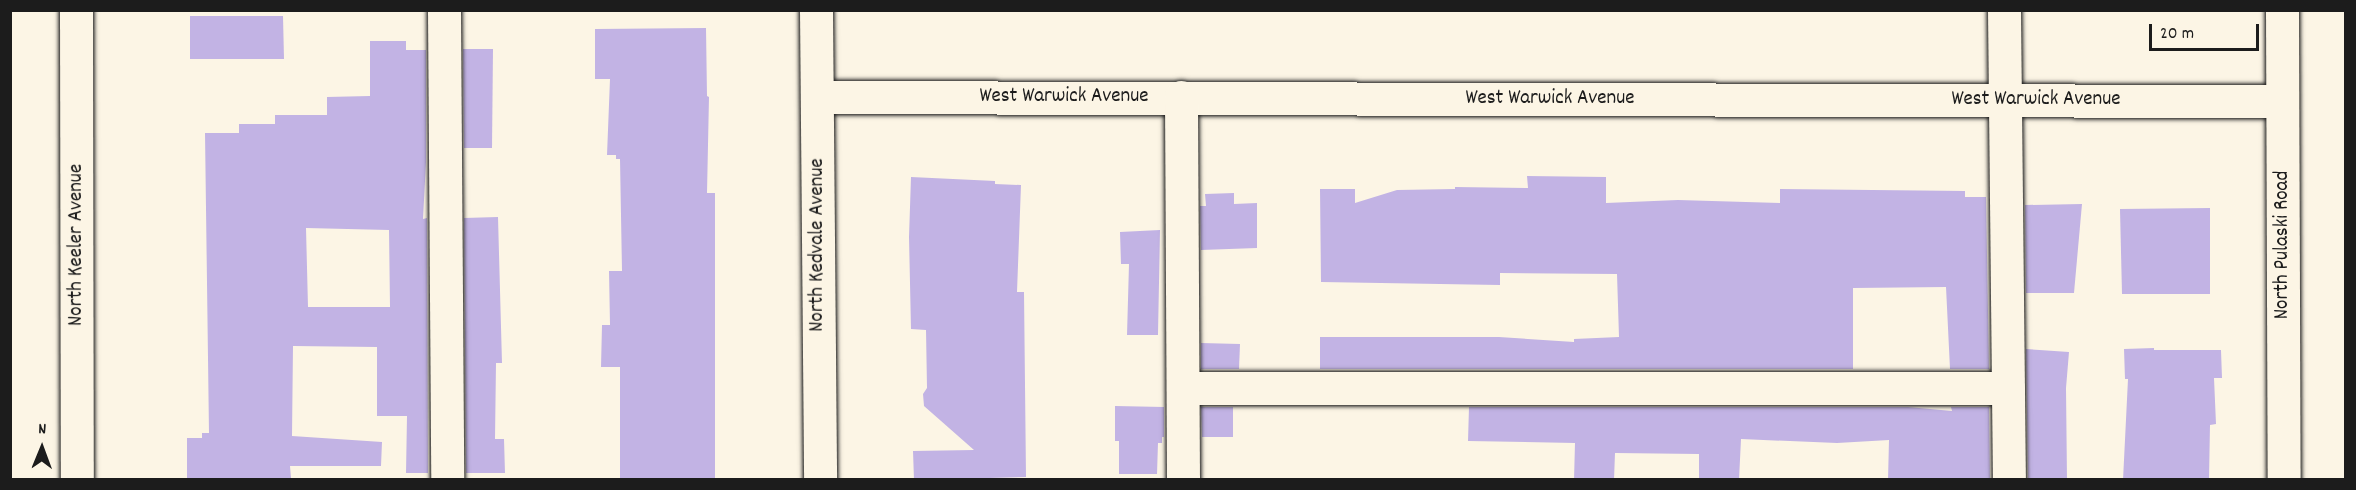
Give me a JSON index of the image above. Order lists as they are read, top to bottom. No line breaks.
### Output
{"streets":{"street":["West Warwick Avenue","North Keeler Avenue","North Kedvale Avenue","North Pulaski Road"]},"crossings":[["West Warwick Avenue","North Kedvale Avenue"],["West Warwick Avenue","North Pulaski Road"]],"scale_bar":"20 m","north":"top"}
